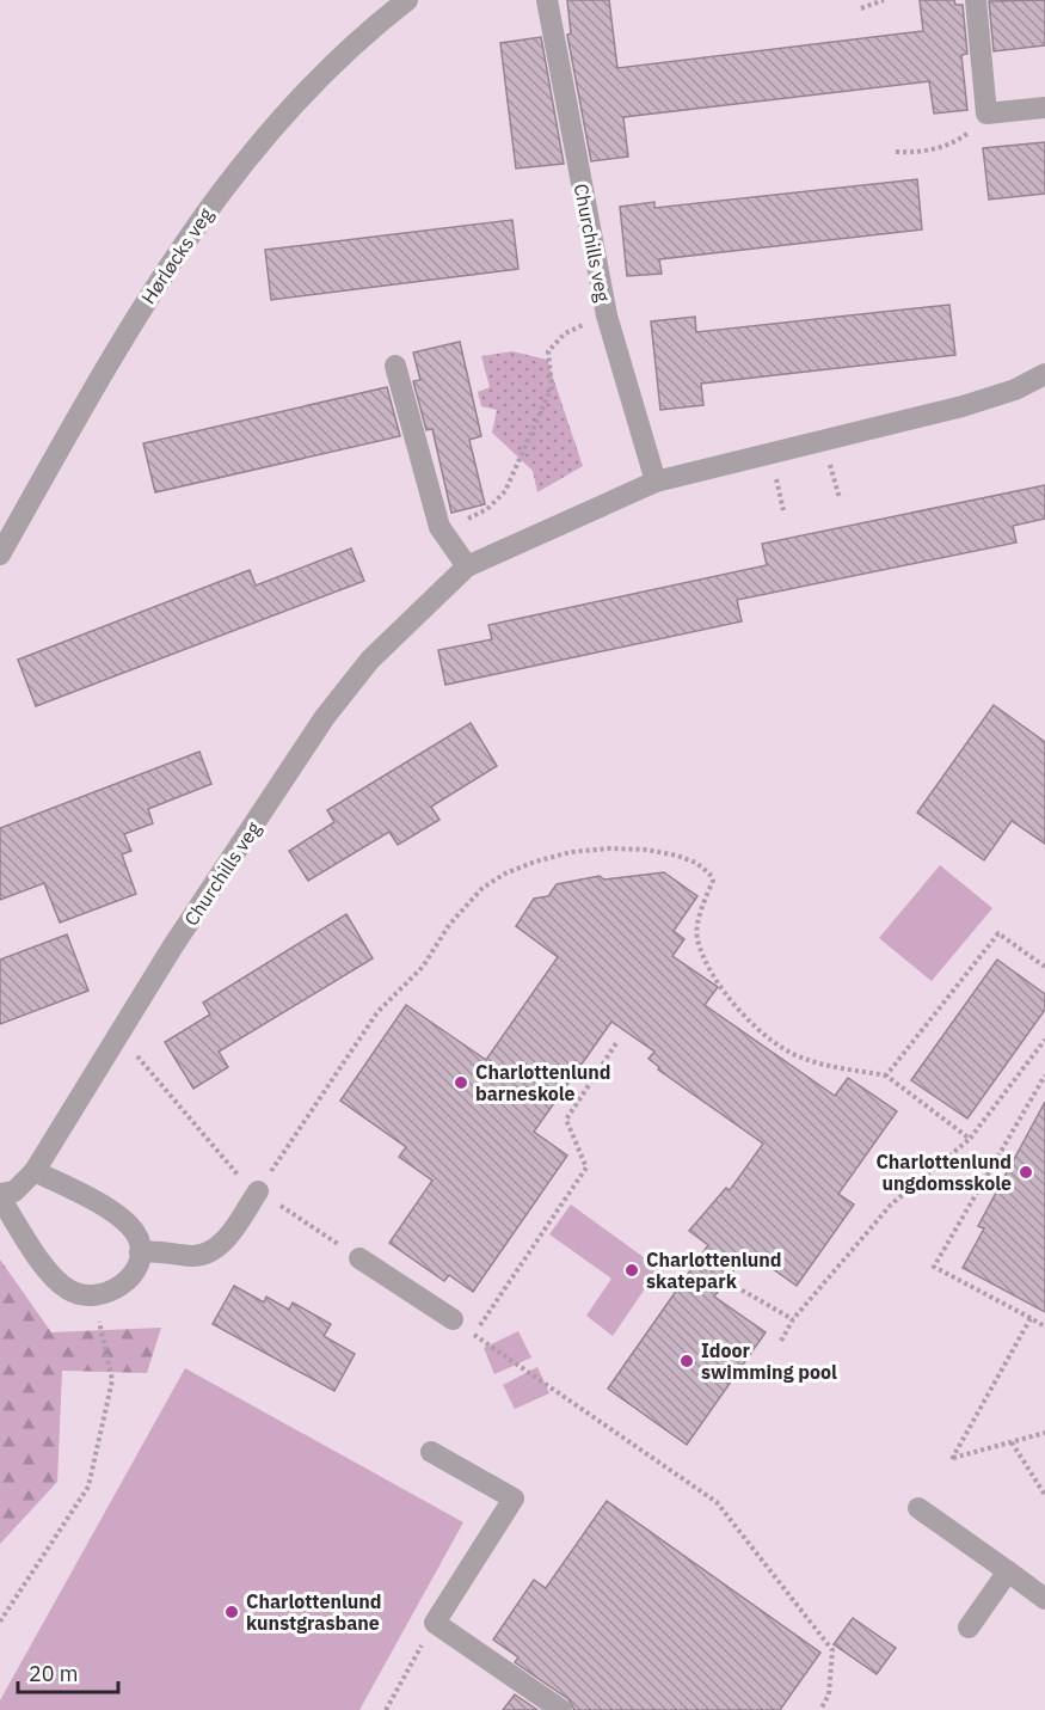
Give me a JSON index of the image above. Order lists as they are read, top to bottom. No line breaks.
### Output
{"streets":{"street":["Churchills veg","Hørløcks veg"]},"places":["Charlottenlund barneskole","Charlottenlund ungdomsskole","Charlottenlund skatepark","Idoor swimming pool","Charlottenlund kunstgrasbane"],"scale_bar":"20 m"}
